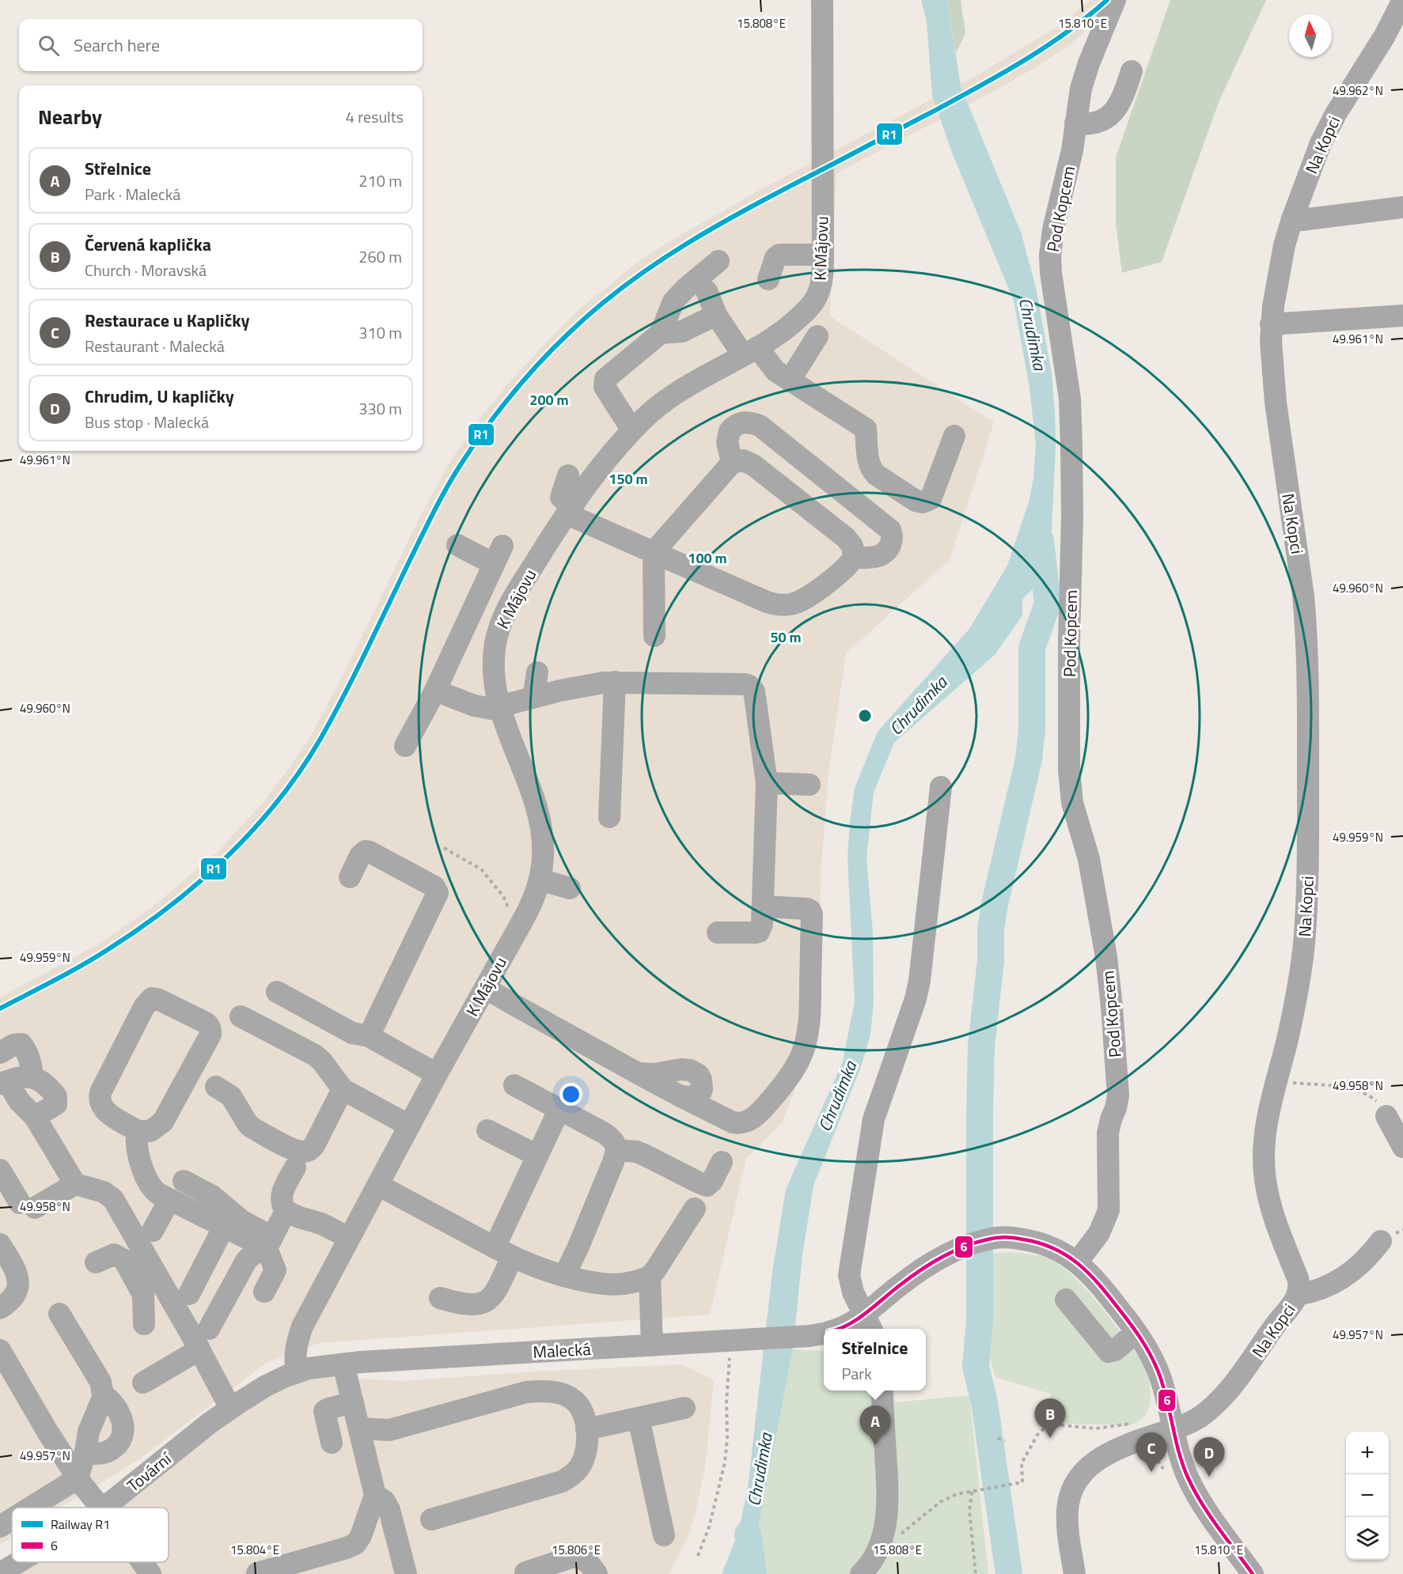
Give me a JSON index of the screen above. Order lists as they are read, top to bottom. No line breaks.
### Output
{"streets":{"street":["Na Kopci","Pod Kopcem","K Májovu","Malecká","Tovární"]},"crossings":[["Na Kopci","Malecká"],["Pod Kopcem","Malecká"],["K Májovu","Malecká"],["K Májovu","Tovární"],["Malecká","Tovární"]],"water":["Chrudimka"],"lines":["rail line R1","transit line 6"],"legend":["Railway R1","6"],"north":"top","page":{"search":"Search here","heading":["Nearby","4 results"],"list":[{"mark":"A","name":"Střelnice","note":"Park · Malecká","value":"210 m"},{"mark":"B","name":"Červená kaplička","note":"Church · Moravská","value":"260 m"},{"mark":"C","name":"Restaurace u Kapličky","note":"Restaurant · Malecká","value":"310 m"},{"mark":"D","name":"Chrudim, U kapličky","note":"Bus stop · Malecká","value":"330 m"}],"popup":["Střelnice","Park"],"pins":["B","A","C","D"],"map_buttons":["+","−"]},"coordinates":["15.808°E","15.810°E","49.962°N","49.961°N","49.960°N","49.959°N","49.958°N","49.957°N","15.804°E","15.806°E"],"rings":["200 m","150 m","100 m","50 m"]}
